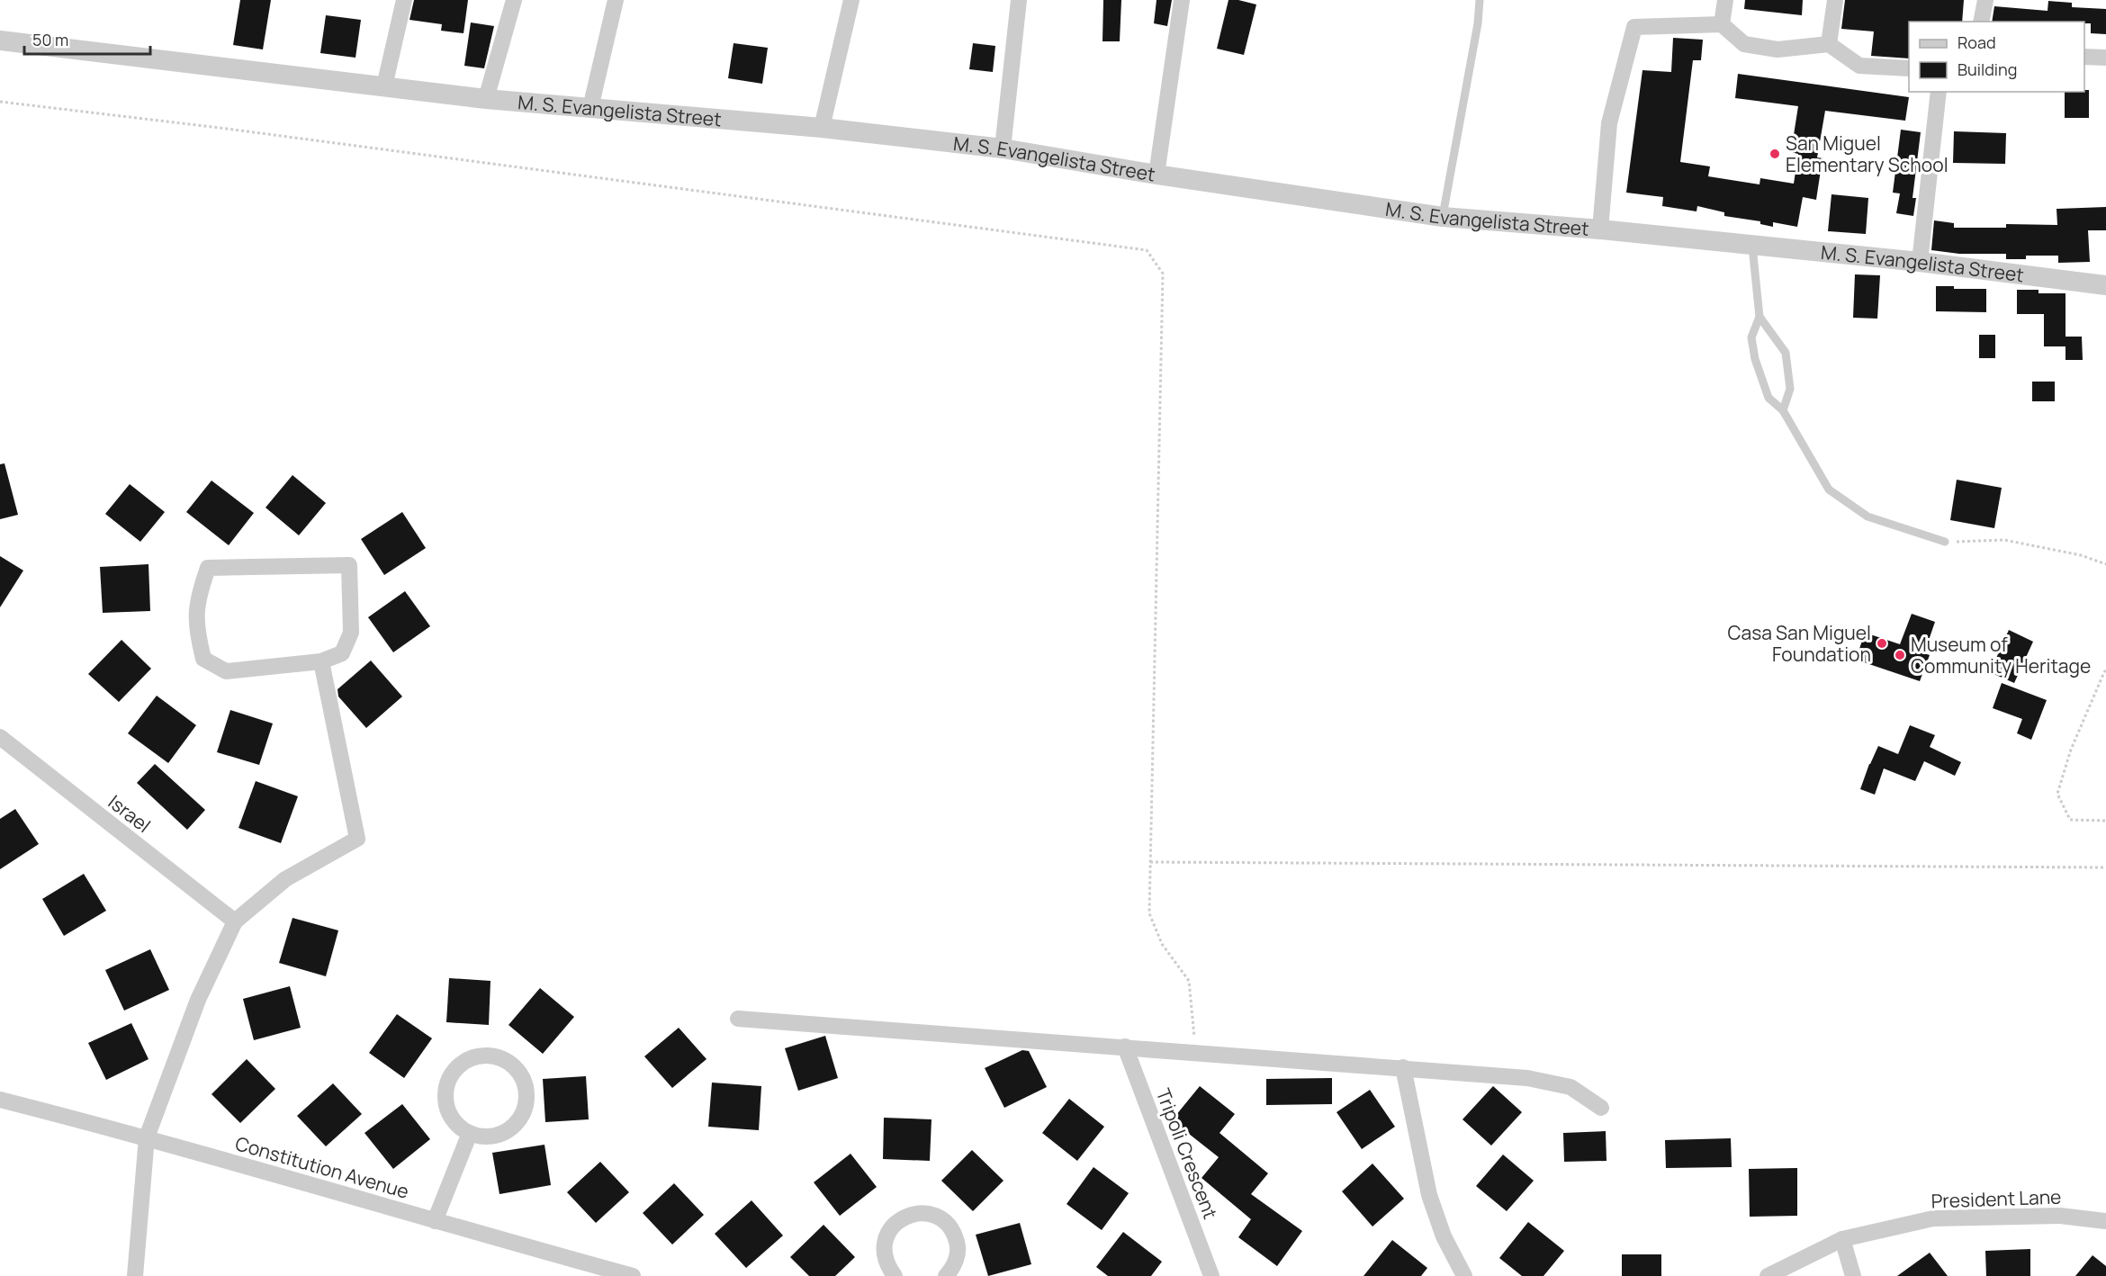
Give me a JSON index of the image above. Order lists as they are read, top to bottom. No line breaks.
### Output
{"streets":{"street":["M. S. Evangelista Street","Israel","Tripoli Crescent","Constitution Avenue","President Lane"]},"places":["San Miguel Elementary School","Casa San Miguel Foundation","Museum of Community Heritage"],"legend":["Road","Building"],"scale_bar":"50 m"}
